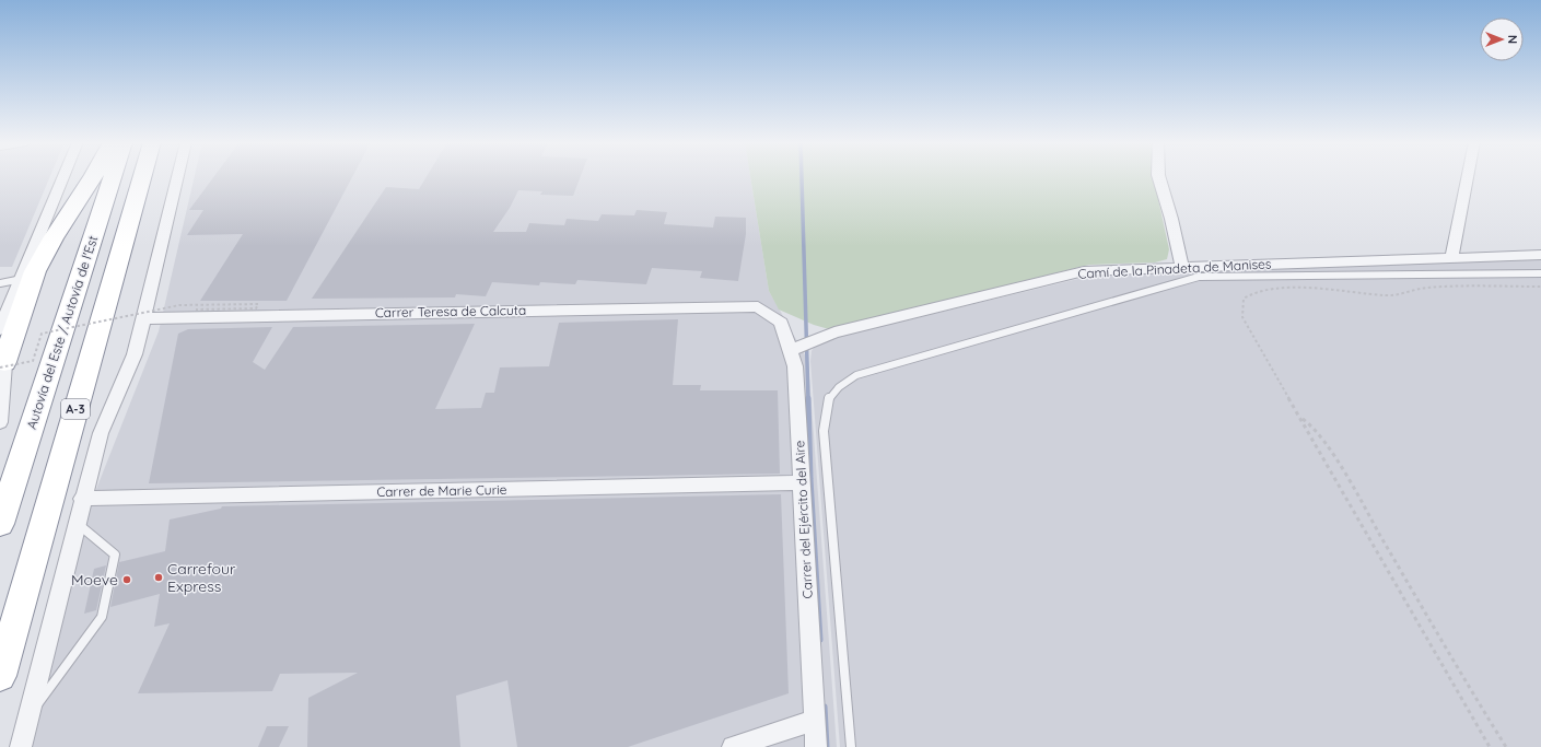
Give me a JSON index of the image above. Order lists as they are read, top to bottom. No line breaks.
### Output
{"streets":{"highway":["Autovía del Este / Autovia de l'Est","A-3"],"street":["Camí de la Pinadeta de Manises","Carrer Teresa de Calcuta","Carrer de Marie Curie","Carrer del Ejército del Aire"]},"crossings":[["Camí de la Pinadeta de Manises","Carrer del Ejército del Aire"],["Carrer Teresa de Calcuta","Carrer del Ejército del Aire"],["Carrer de Marie Curie","Carrer del Ejército del Aire"]],"places":["Carrefour Express","Moeve"],"north":"right"}
